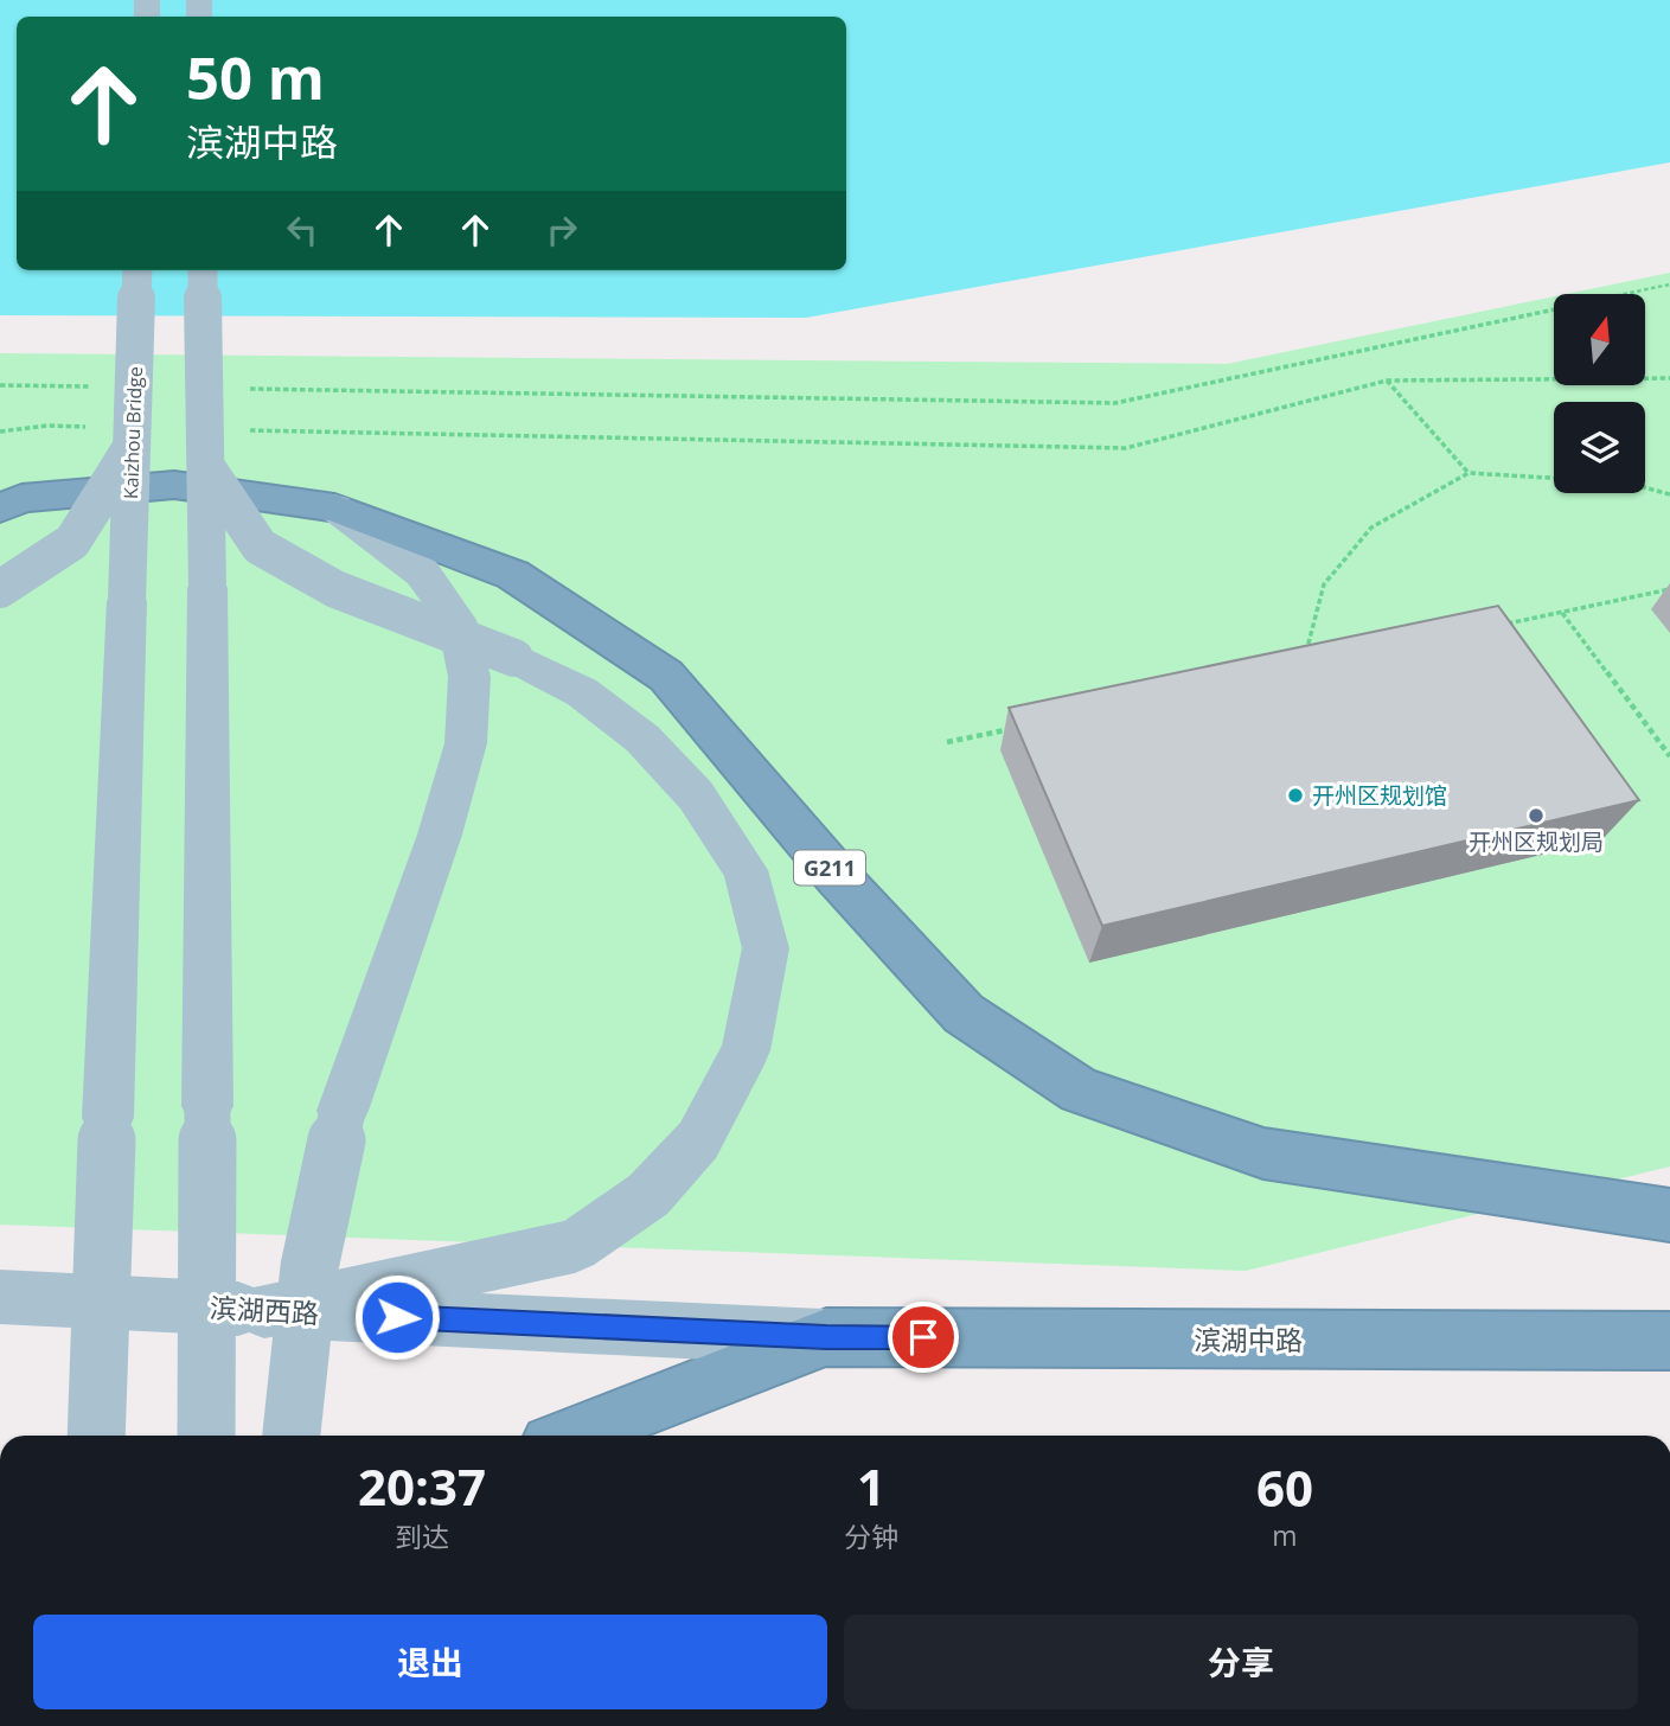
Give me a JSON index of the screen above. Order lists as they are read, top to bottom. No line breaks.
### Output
{"streets":{"highway":["G211","滨湖中路"],"main road":["Kaizhou Bridge","滨湖西路"]},"crossings":[["滨湖西路","滨湖中路"]],"places":["开州区规划馆","开州区规划局"],"north":"top","page":{"turn":["50 m","滨湖中路"],"eta":["20:37","到达","1","分钟","60","m"],"buttons":["退出","分享"]}}
